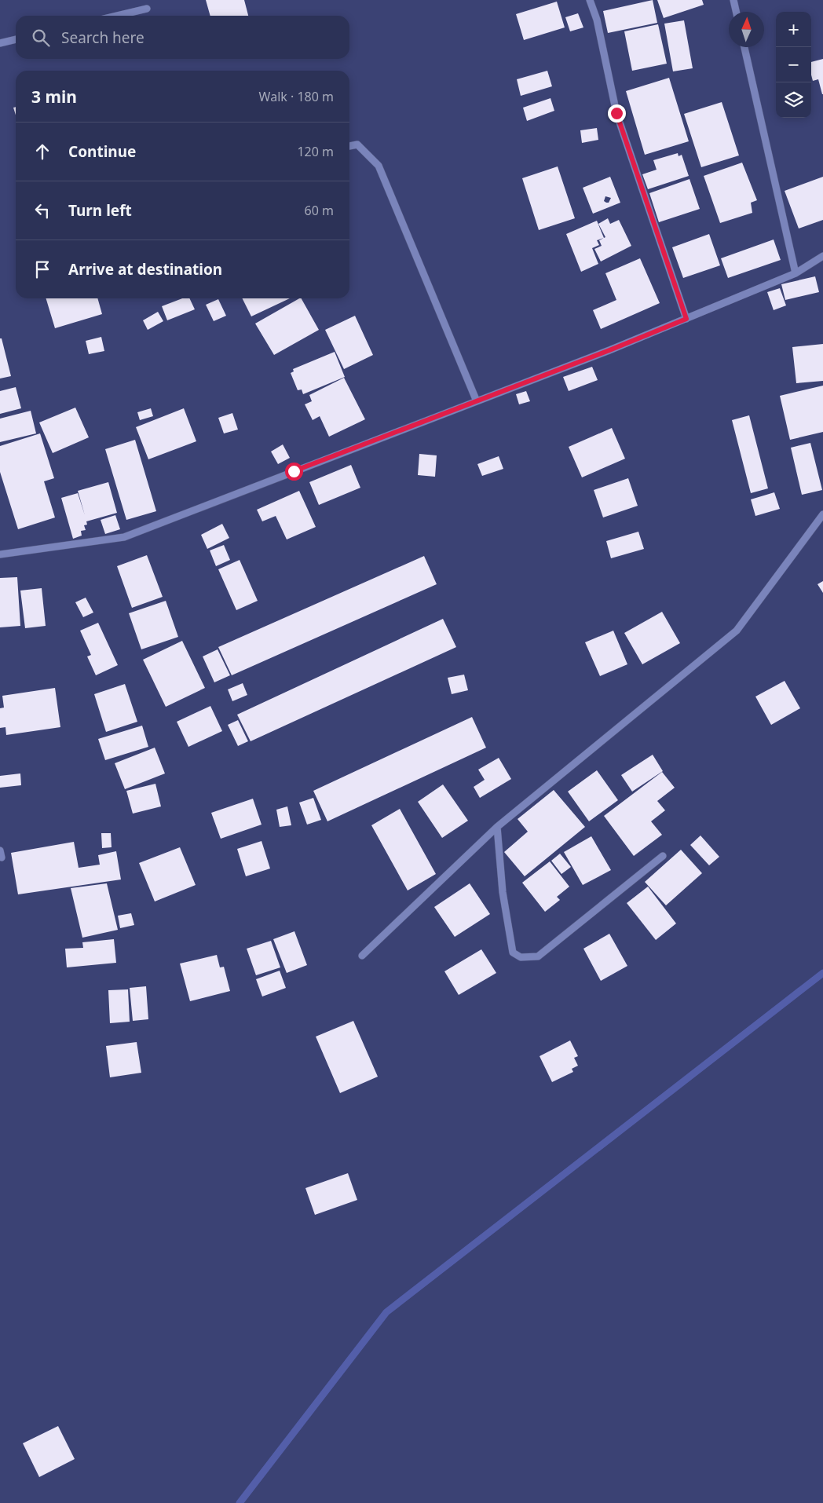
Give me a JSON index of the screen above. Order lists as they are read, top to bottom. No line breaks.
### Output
{"north":"top","page":{"map_buttons":["+","−"],"search":"Search here","heading":["3 min","Walk · 180 m"],"list":[["Continue","120 m"],["Turn left","60 m"],"Arrive at destination"]}}
